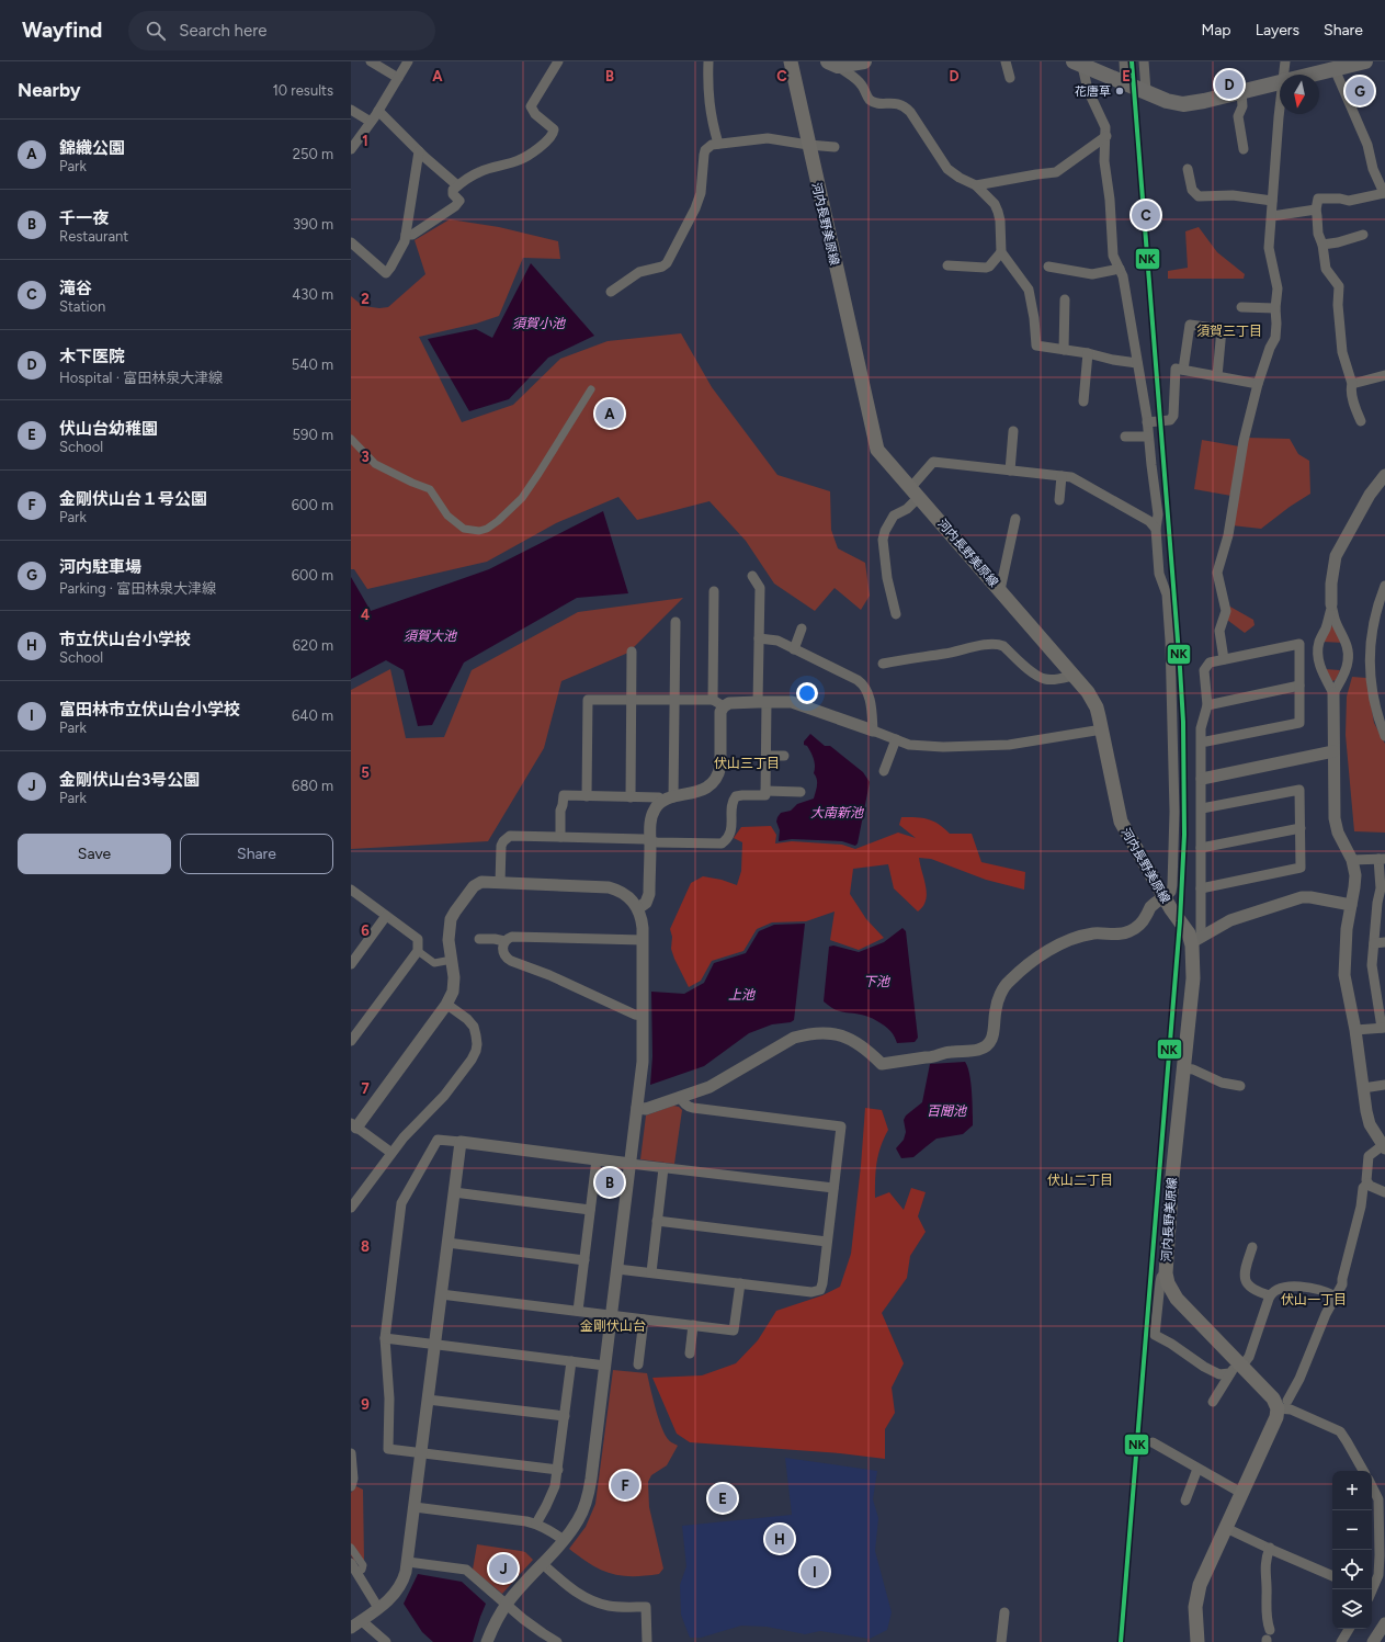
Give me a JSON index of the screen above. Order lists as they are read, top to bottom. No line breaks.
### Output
{"streets":{"main road":["河内長野美原線"]},"districts":["須賀三丁目","伏山三丁目","伏山二丁目","伏山一丁目","金剛伏山台"],"water":["須賀小池","須賀大池","大南新池","下池","上池","百聞池"],"places":["花唐草"],"lines":["transit line NK"],"north":"bottom","page":{"header":"Wayfind","search":"Search here","nav":["Map","Layers","Share"],"heading":["Nearby","10 results"],"pins":["D","G","C","A","B","F","E","H","J","I"],"list":[{"mark":"A","name":"錦織公園","note":"Park","value":"250 m"},{"mark":"B","name":"千一夜","note":"Restaurant","value":"390 m"},{"mark":"C","name":"滝谷","note":"Station","value":"430 m"},{"mark":"D","name":"木下医院","note":"Hospital · 富田林泉大津線","value":"540 m"},{"mark":"E","name":"伏山台幼稚園","note":"School","value":"590 m"},{"mark":"F","name":"金剛伏山台１号公園","note":"Park","value":"600 m"},{"mark":"G","name":"河内駐車場","note":"Parking · 富田林泉大津線","value":"600 m"},{"mark":"H","name":"市立伏山台小学校","note":"School","value":"620 m"},{"mark":"I","name":"富田林市立伏山台小学校","note":"Park","value":"640 m"},{"mark":"J","name":"金剛伏山台3号公園","note":"Park","value":"680 m"}],"buttons":["Save","Share"],"map_buttons":["+","−"]},"grid":{"columns":["A","B","C","D","E"],"rows":["1","2","3","4","5","6","7","8","9"]}}
